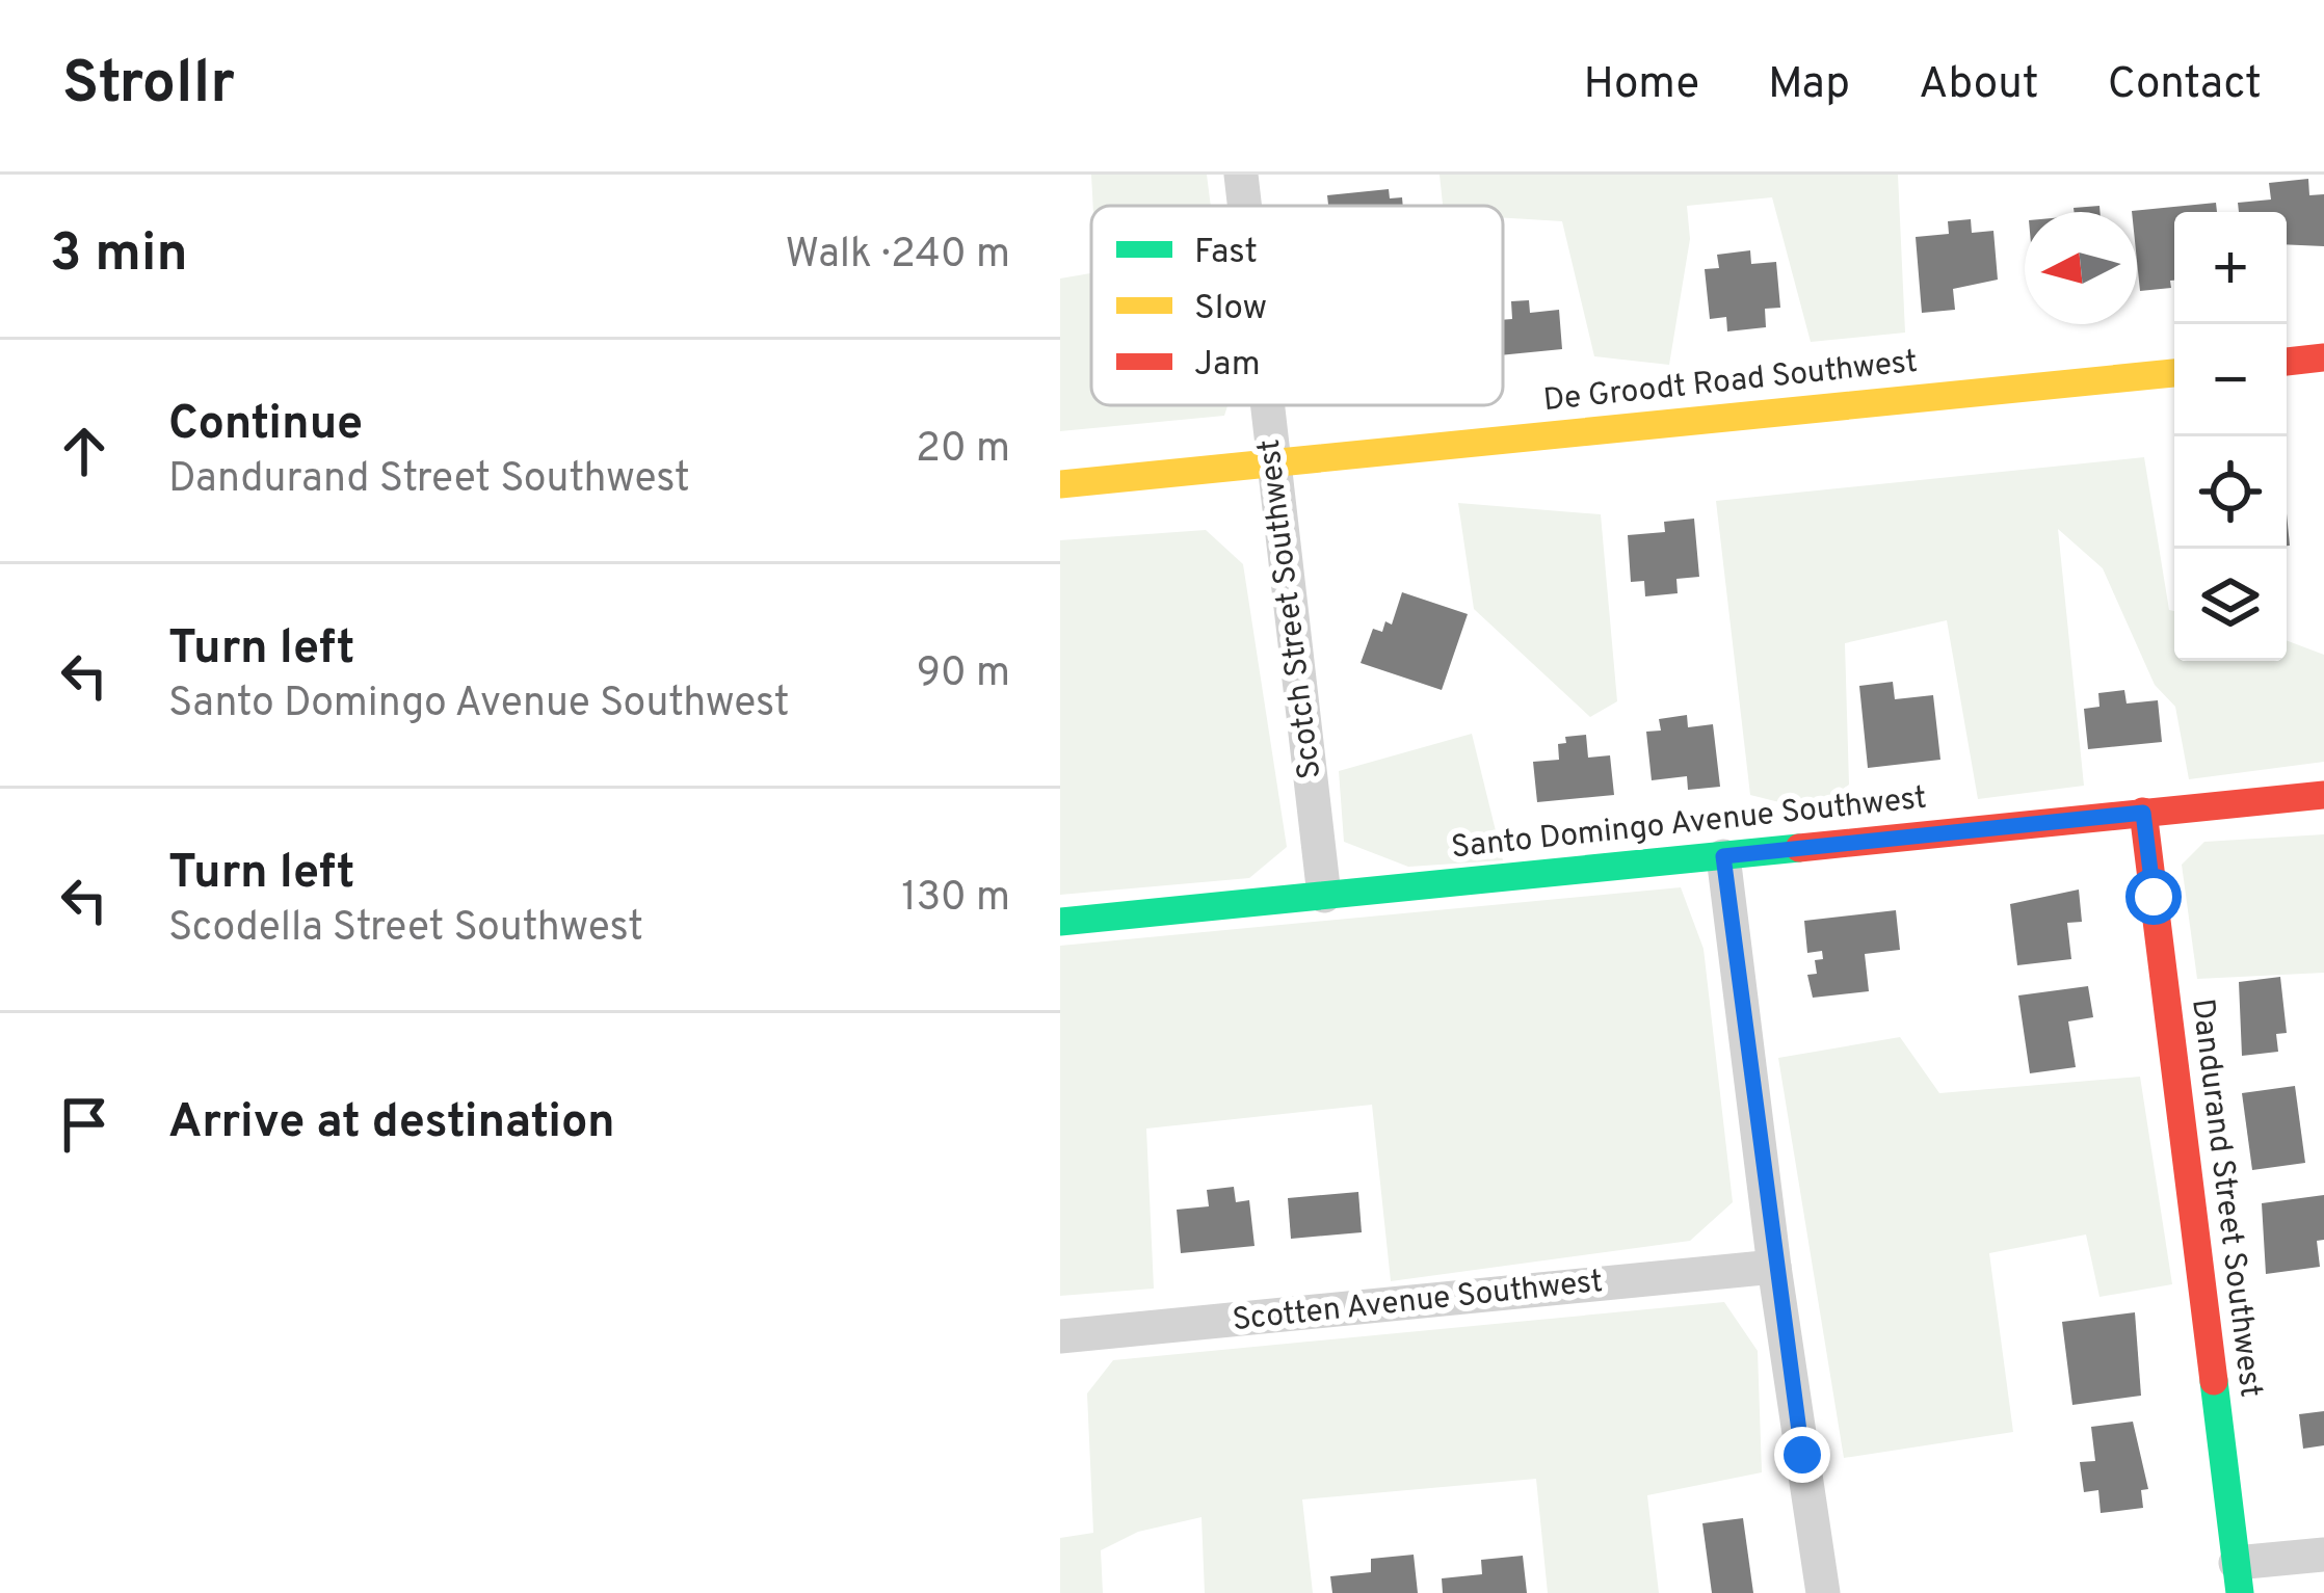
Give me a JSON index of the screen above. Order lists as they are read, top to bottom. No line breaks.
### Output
{"streets":{"street":["De Groodt Road Southwest","Scotch Street Southwest","Santo Domingo Avenue Southwest","Dandurand Street Southwest","Scotten Avenue Southwest"]},"crossings":[["De Groodt Road Southwest","Scotch Street Southwest"],["Scotch Street Southwest","Santo Domingo Avenue Southwest"],["Santo Domingo Avenue Southwest","Dandurand Street Southwest"]],"legend":["Fast","Slow","Jam"],"north":"left","page":{"header":"Strollr","nav":["Home","Map","About","Contact"],"heading":["3 min","Walk · 240 m"],"map_buttons":["+","−"],"list":[["Continue","Dandurand Street Southwest","20 m"],["Turn left","Santo Domingo Avenue Southwest","90 m"],["Turn left","Scodella Street Southwest","130 m"],"Arrive at destination"]}}
